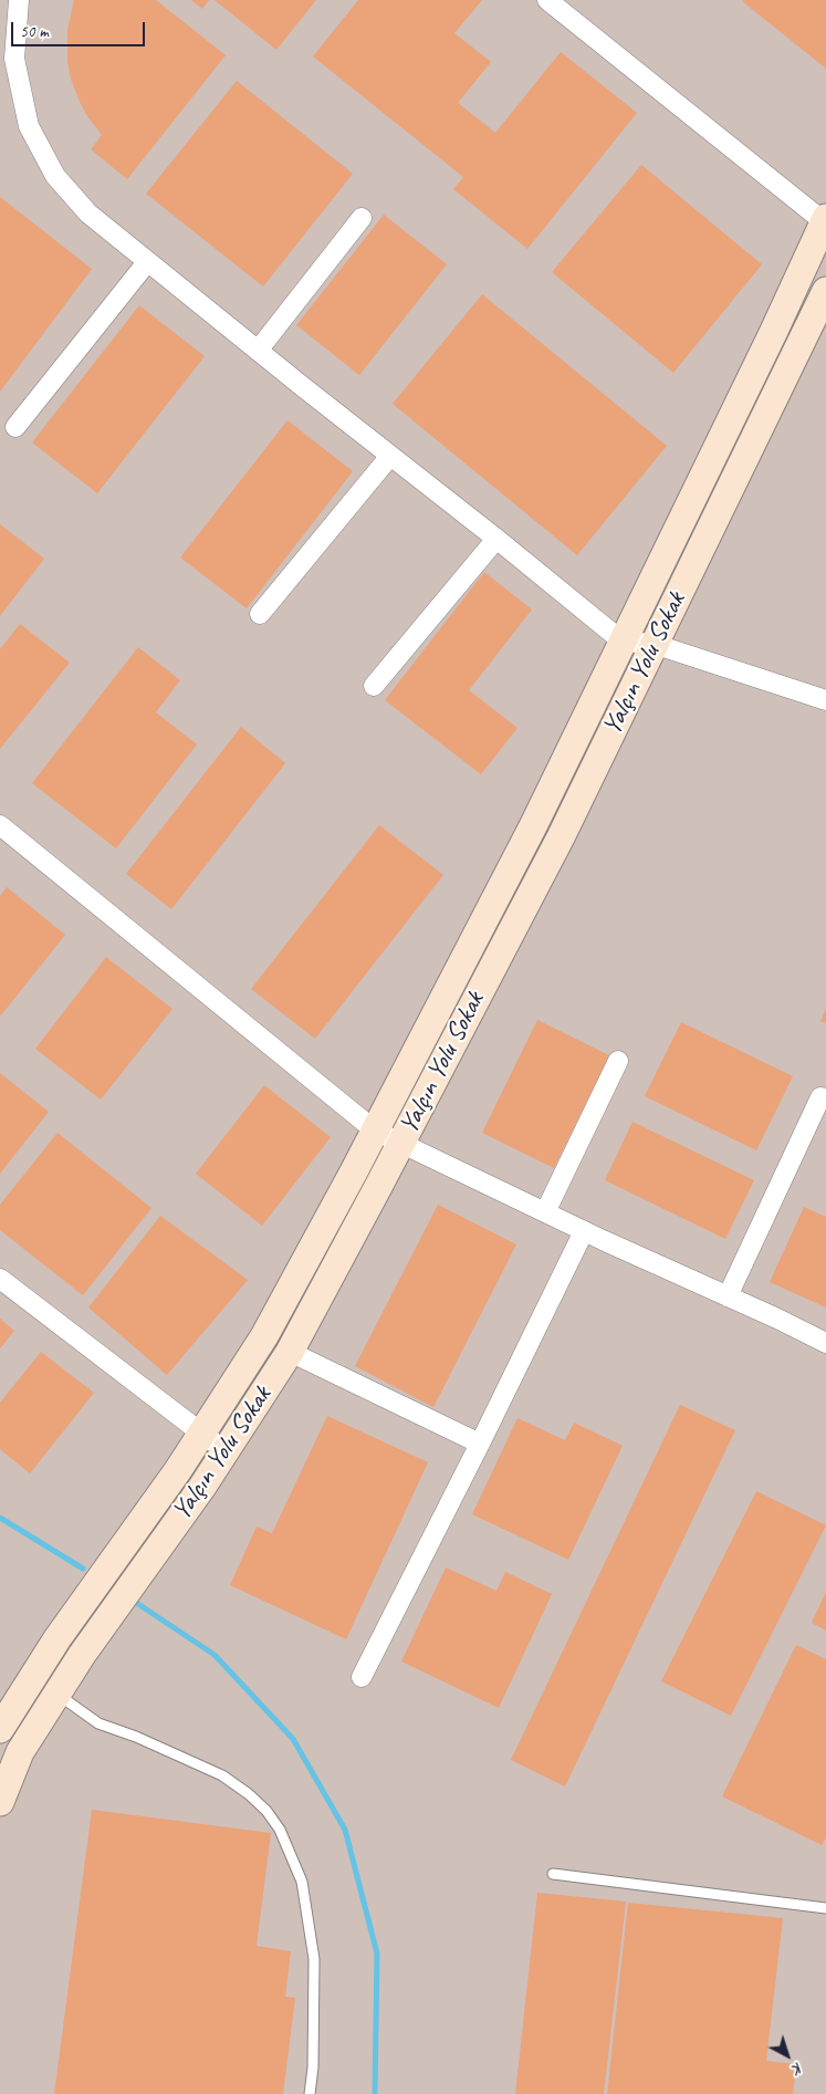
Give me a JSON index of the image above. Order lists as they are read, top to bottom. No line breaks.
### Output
{"streets":{"street":["Yalçın Yolu Sokak"]},"scale_bar":"50 m","north":"bottom right"}
